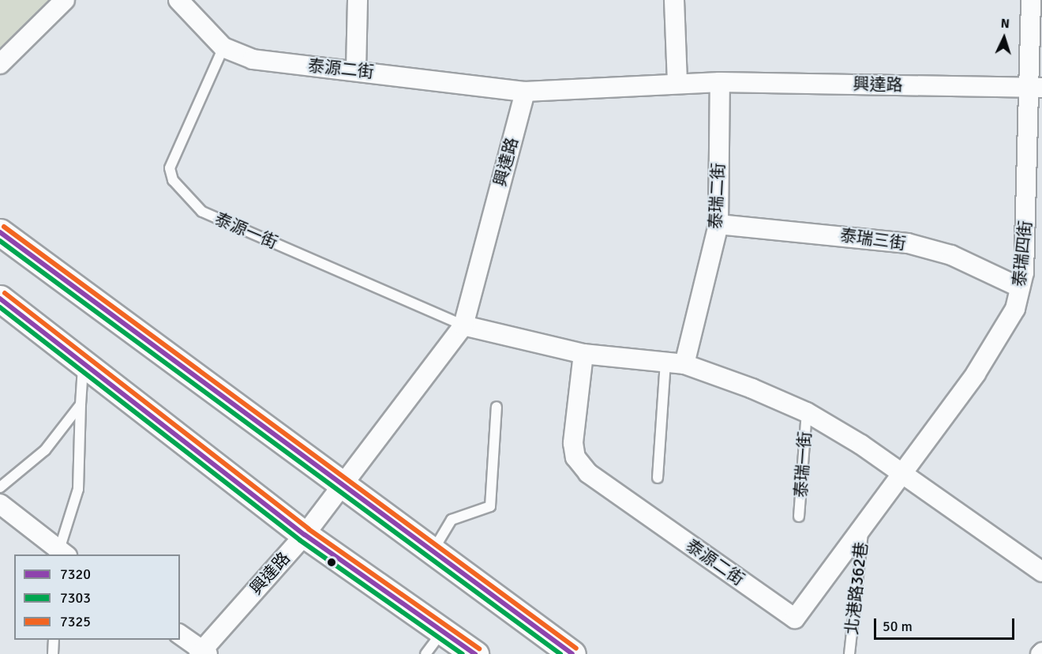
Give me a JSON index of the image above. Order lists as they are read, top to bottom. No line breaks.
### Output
{"streets":{"street":["泰源二街","興達路","泰瑞二街","泰瑞三街","泰瑞四街"],"lane":["泰源一街","泰瑞一街","北港路362巷"]},"crossings":[["泰源二街","興達路"],["泰源二街","泰源一街"],["泰源二街","泰瑞四街"],["泰源二街","北港路362巷"],["興達路","泰瑞二街"],["興達路","泰源一街"],["興達路","泰瑞四街"],["泰瑞二街","泰瑞三街"],["泰瑞三街","泰瑞四街"]],"lines":["transit line 7325","transit line 7320","transit line 7303"],"legend":["7320","7303","7325"],"scale_bar":"50 m","north":"top"}
